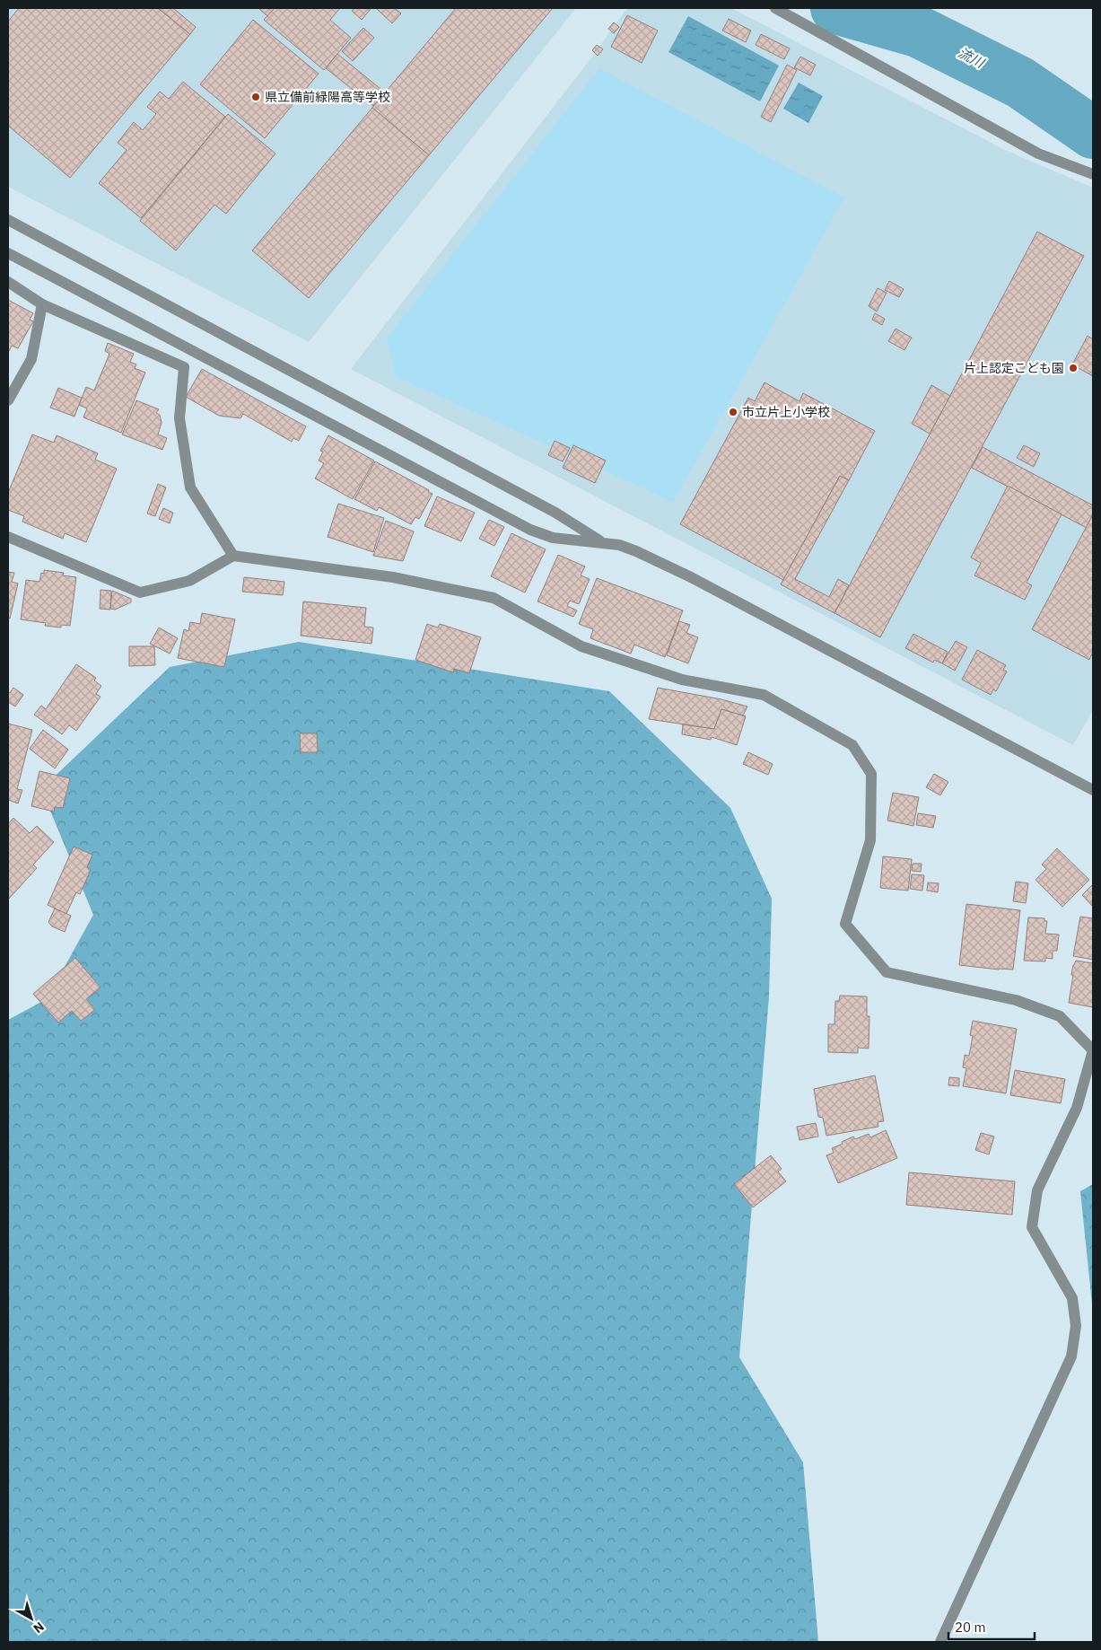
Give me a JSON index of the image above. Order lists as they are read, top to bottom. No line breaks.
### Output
{"water":["流川"],"places":["県立備前緑陽高等学校","片上認定こども園","市立片上小学校"],"scale_bar":"20 m","north":"bottom right"}
